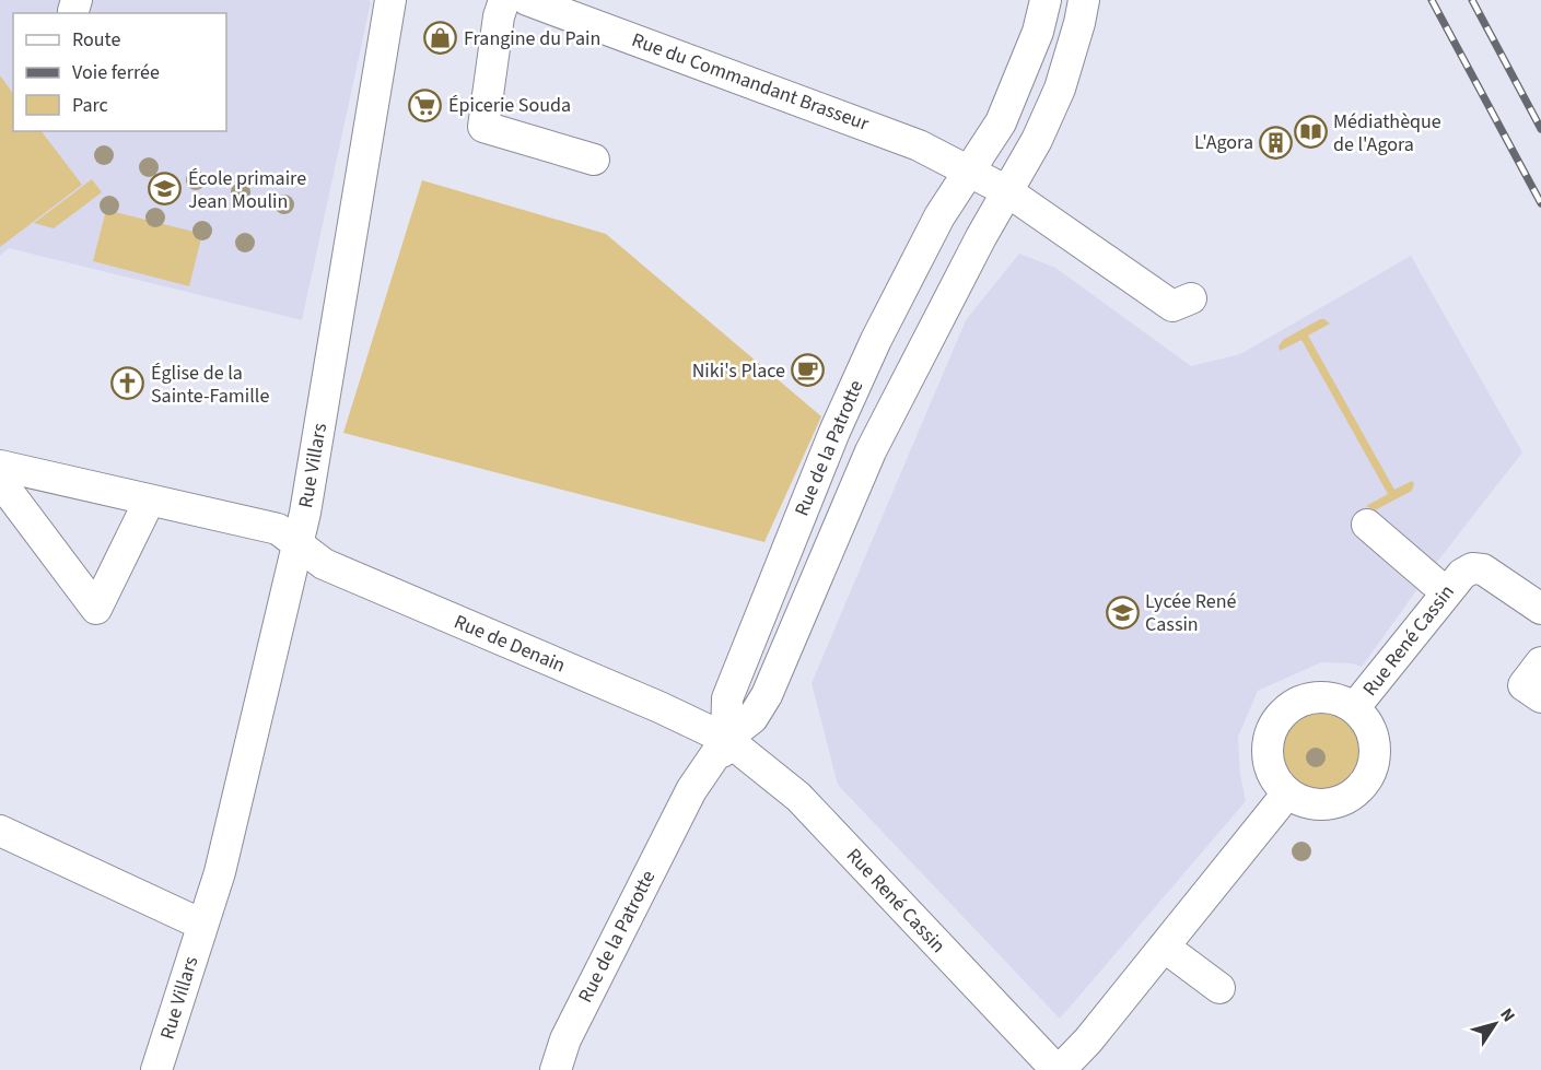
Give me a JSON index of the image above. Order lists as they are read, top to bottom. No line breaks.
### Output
{"streets":{"street":["Rue du Commandant Brasseur","Rue de la Patrotte","Rue Villars","Rue René Cassin","Rue de Denain"]},"crossings":[["Rue du Commandant Brasseur","Rue de la Patrotte"],["Rue de la Patrotte","Rue René Cassin"],["Rue de la Patrotte","Rue de Denain"],["Rue Villars","Rue de Denain"],["Rue René Cassin","Rue de Denain"]],"places":{"shop":["Frangine du Pain"],"supermarket":["Épicerie Souda"],"library":["Médiathèque de l'Agora"],"building":["L'Agora"],"school or university":["École primaire Jean Moulin","Lycée René Cassin"],"cafe":["Niki's Place"],"church":["Église de la Sainte-Famille"]},"legend":["Route","Voie ferrée","Parc"],"north":"top right"}
